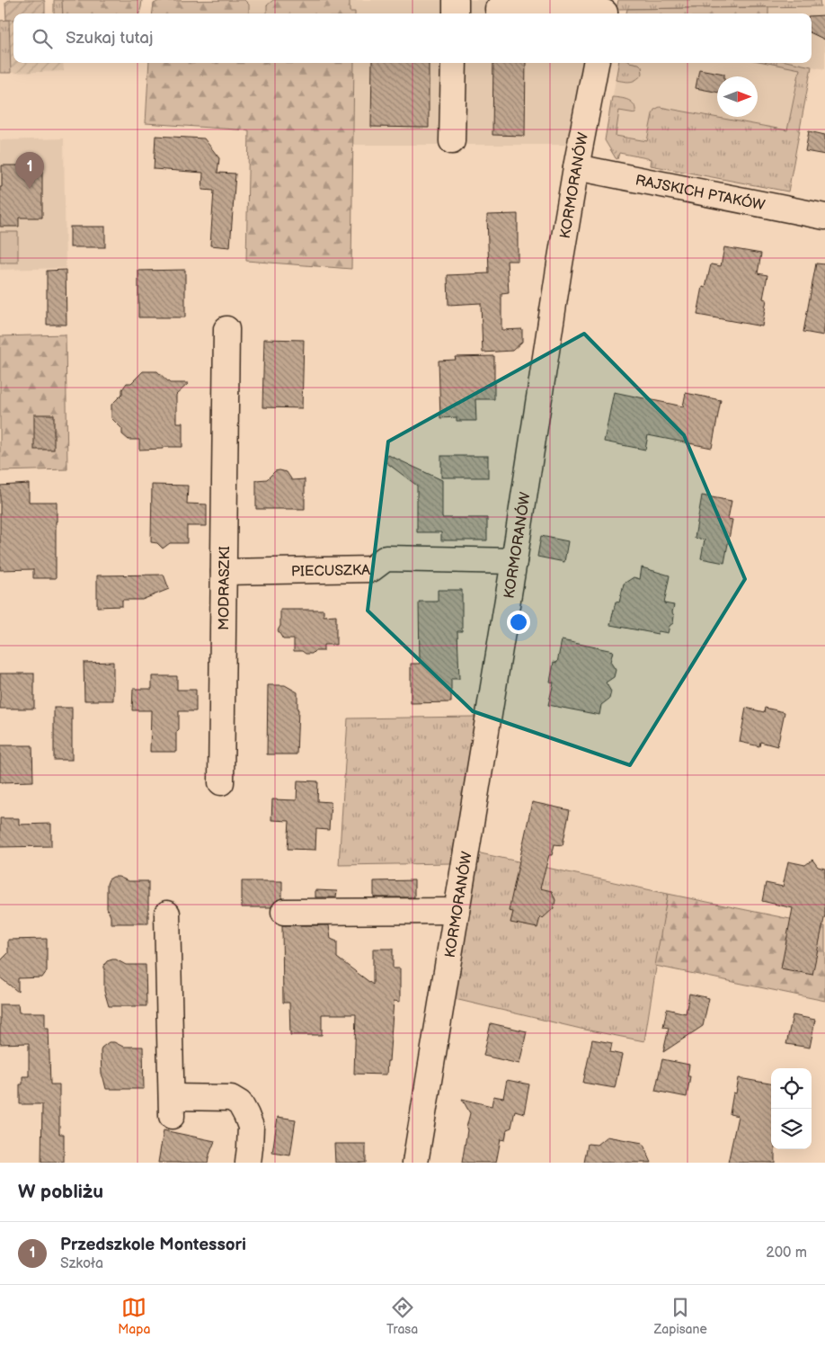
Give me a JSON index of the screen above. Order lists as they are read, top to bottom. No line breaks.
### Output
{"streets":{"street":["KORMORANÓW","RAJSKICH PTAKÓW","PIECUSZKA","MODRASZKI"]},"crossings":[["KORMORANÓW","RAJSKICH PTAKÓW"],["KORMORANÓW","PIECUSZKA"],["PIECUSZKA","MODRASZKI"]],"north":"right","page":{"search":"Szukaj tutaj","pins":"1","heading":"W pobliżu","list":[{"mark":"1","name":"Przedszkole Montessori","note":"Szkoła","value":"200 m"}],"nav":["Mapa","Trasa","Zapisane"]}}
